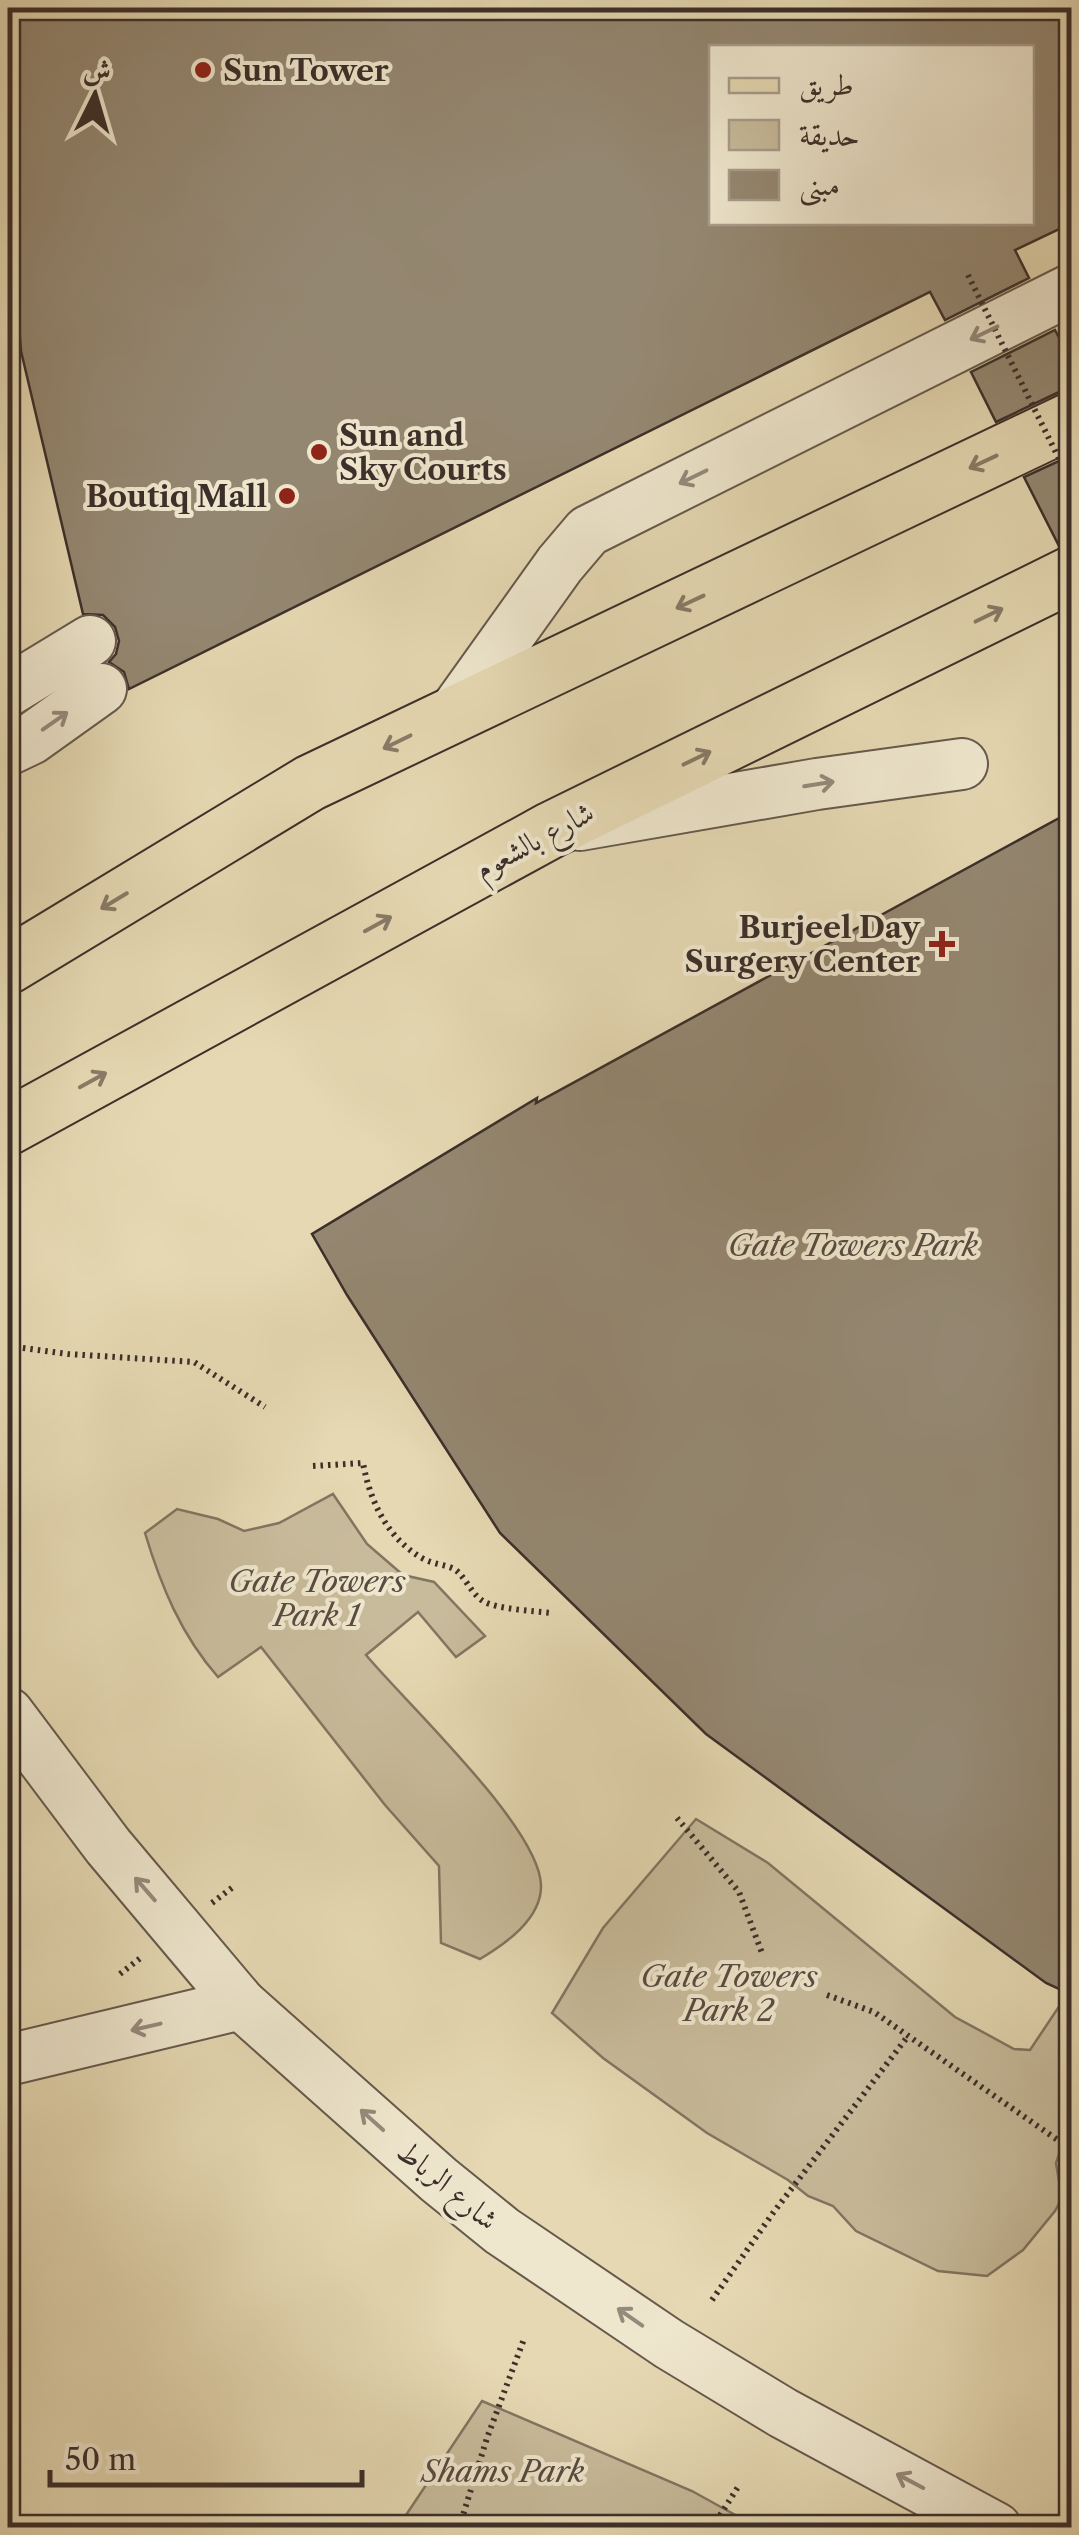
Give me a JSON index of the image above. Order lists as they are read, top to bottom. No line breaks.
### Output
{"streets":{"main road":["شارع بالشعوم"],"street":["شارع الرباط"]},"one_way":["شارع الرباط"],"parks":["Gate Towers Park","Gate Towers Park 1","Gate Towers Park 2","Shams Park"],"places":{"other":["Sun Tower","Sun and Sky Courts","Boutiq Mall"],"health":["Burjeel Day Surgery Center"]},"legend":["طريق","حديقة","مبنى"],"scale_bar":"50 m","north":"top"}
